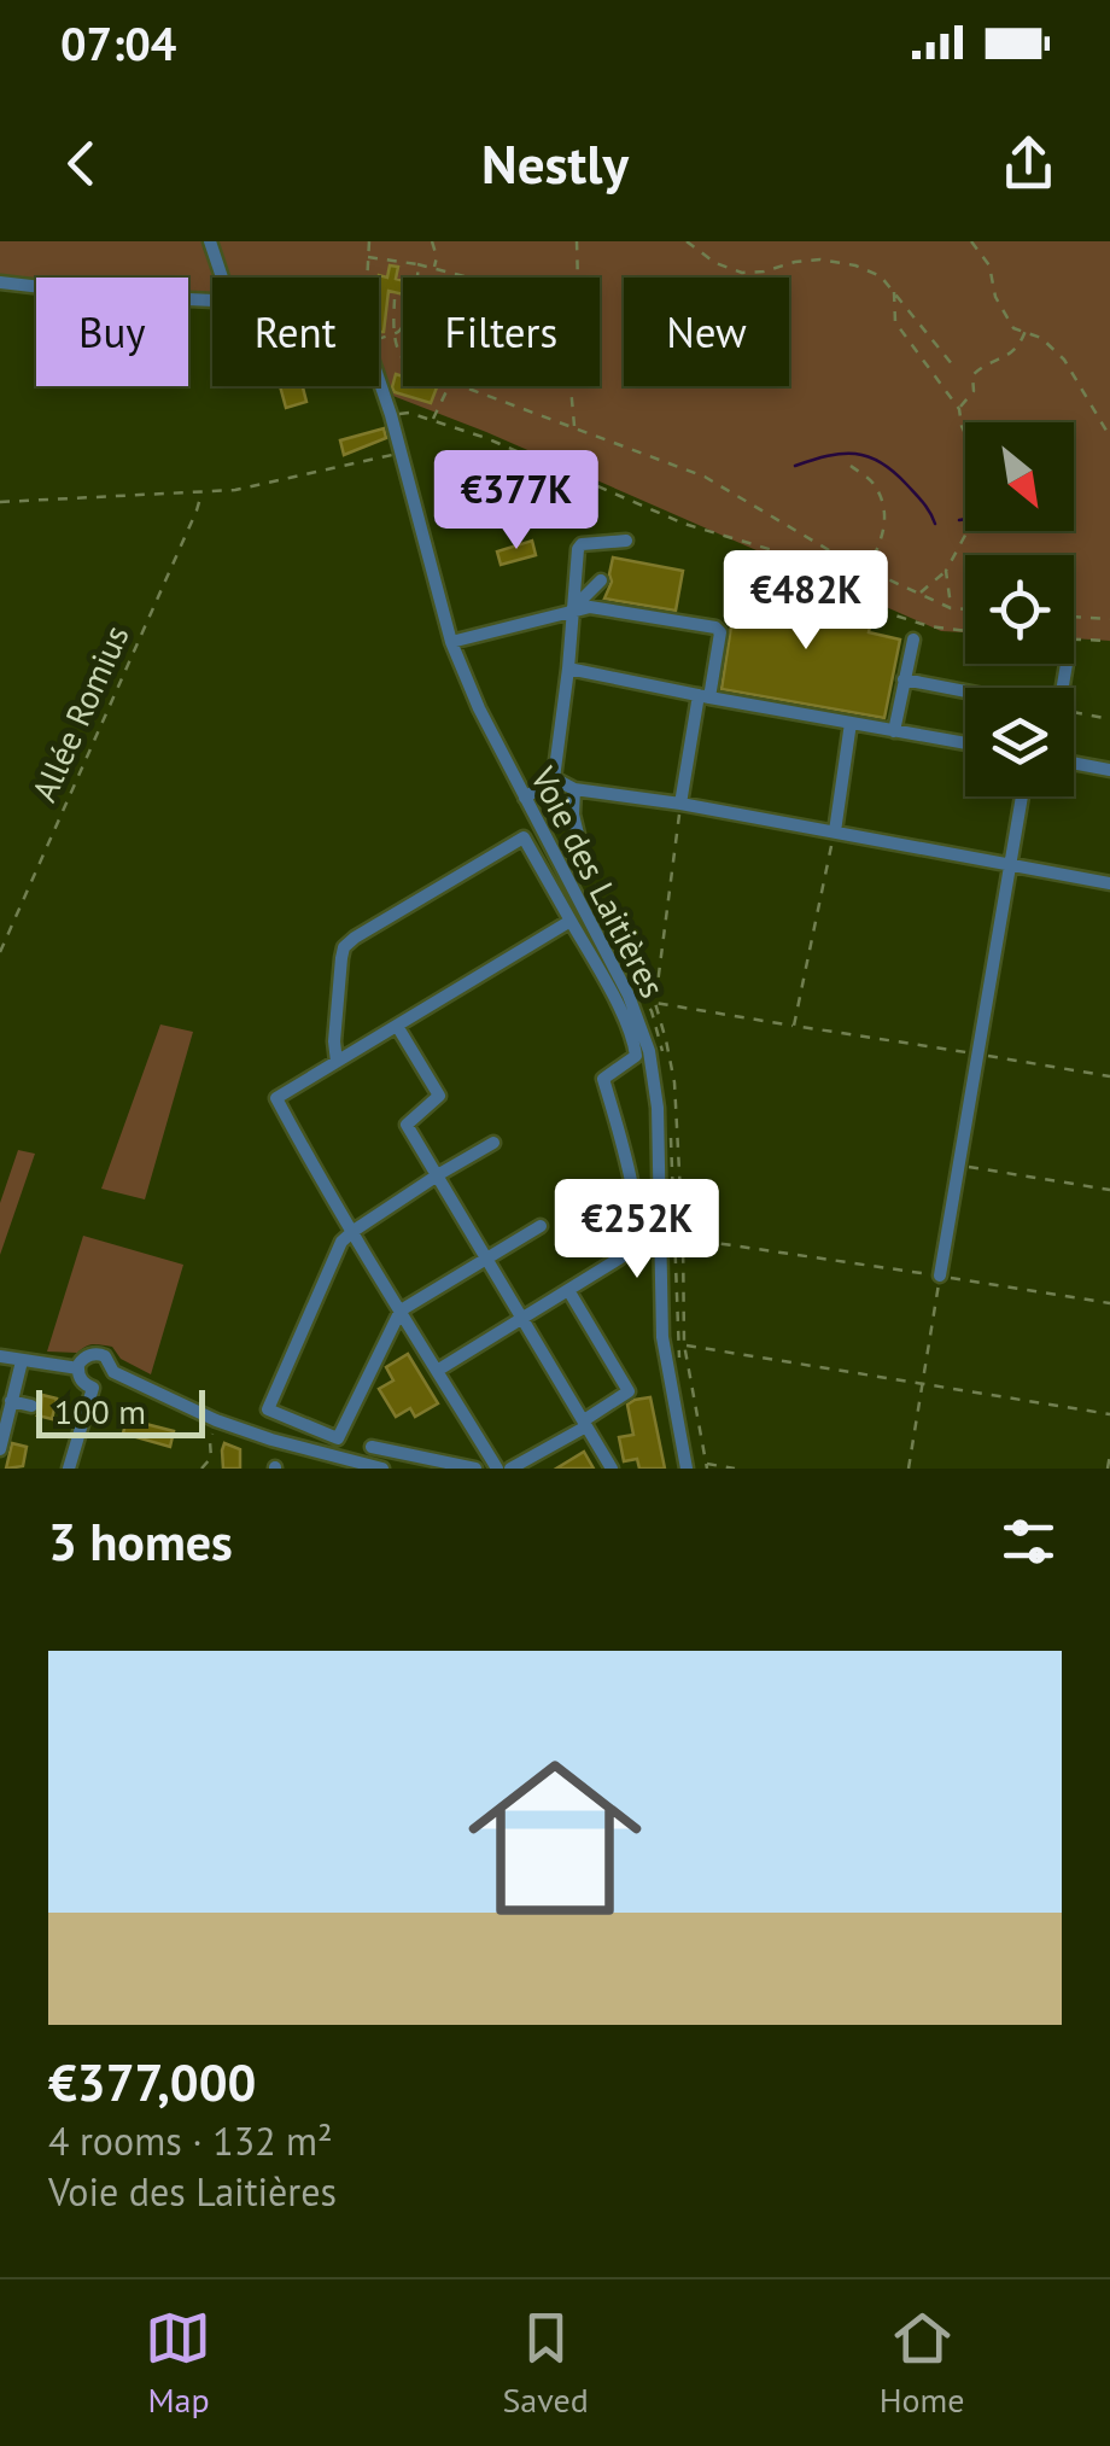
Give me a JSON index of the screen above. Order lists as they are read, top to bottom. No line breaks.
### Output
{"streets":{"street":["Voie des Laitières"],"path":["Allée Romius"]},"scale_bar":"100 m","north":"bottom right","page":{"status":"07:04","header":"Nestly","chip":["Buy","Rent","Filters","New"],"price":["€377K","€482K","€252K"],"scale":"100 m","heading":"3 homes","list":[{"name":"€377,000","note":"4 rooms · 132 m² · Voie des Laitières"}],"tabs":["Map","Saved","Home"]}}
